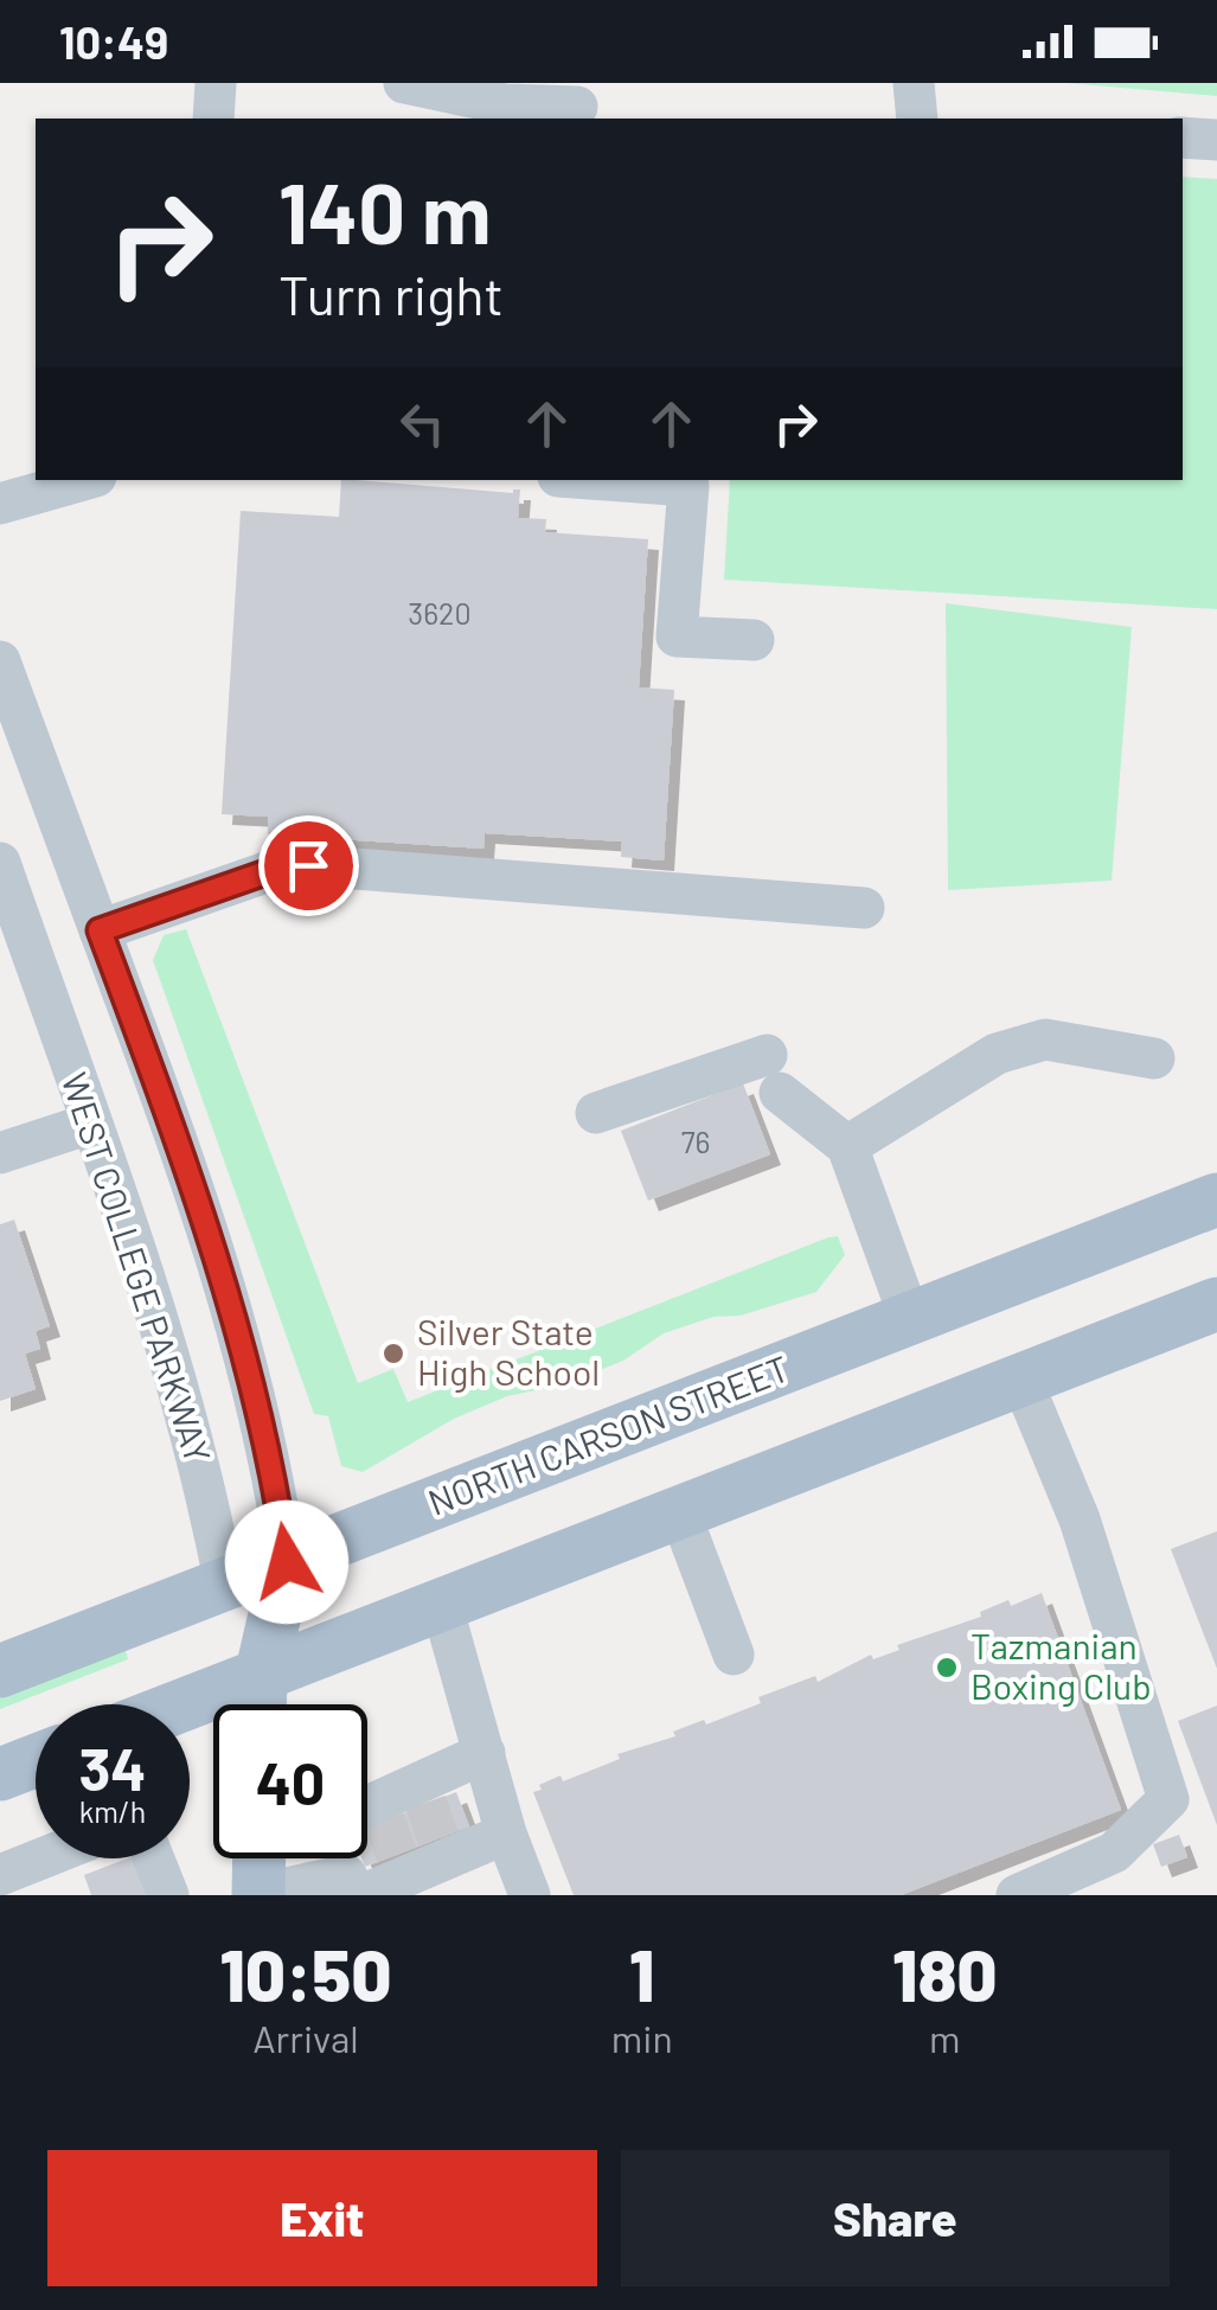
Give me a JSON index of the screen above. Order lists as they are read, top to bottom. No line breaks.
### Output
{"streets":{"main road":["WEST COLLEGE PARKWAY","NORTH CARSON STREET"]},"crossings":[["WEST COLLEGE PARKWAY","NORTH CARSON STREET"]],"places":["Silver State High School","Tazmanian Boxing Club"],"house_numbers":["3620","76"],"page":{"status":"10:49","turn":["140 m","Turn right"],"speed":"34 km/h","limit":"40","eta":["10:50","Arrival","1","min","180","m"],"buttons":["Exit","Share"]}}
